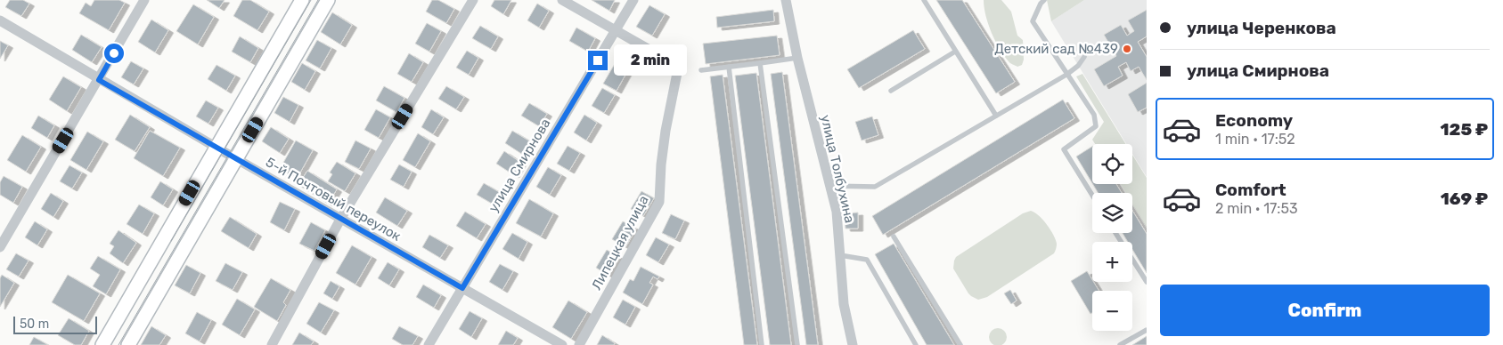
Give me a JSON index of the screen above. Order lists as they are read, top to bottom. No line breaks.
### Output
{"streets":{"street":["улица Смирнова","улица Толбухина","5-й Почтовый переулок","Липецкая улица"]},"crossings":[["улица Смирнова","5-й Почтовый переулок"],["улица Смирнова","Липецкая улица"]],"places":["Детский сад №439"],"scale_bar":"50 m","page":{"banner":["улица Черенкова","улица Смирнова"],"bubble":"2 min","list":[{"name":"Economy","note":"1 min · 17:52","value":"125 ₽"},{"name":"Comfort","note":"2 min · 17:53","value":"169 ₽"}],"map_buttons":["+","−"],"buttons":"Confirm","scale":"50 m"}}
